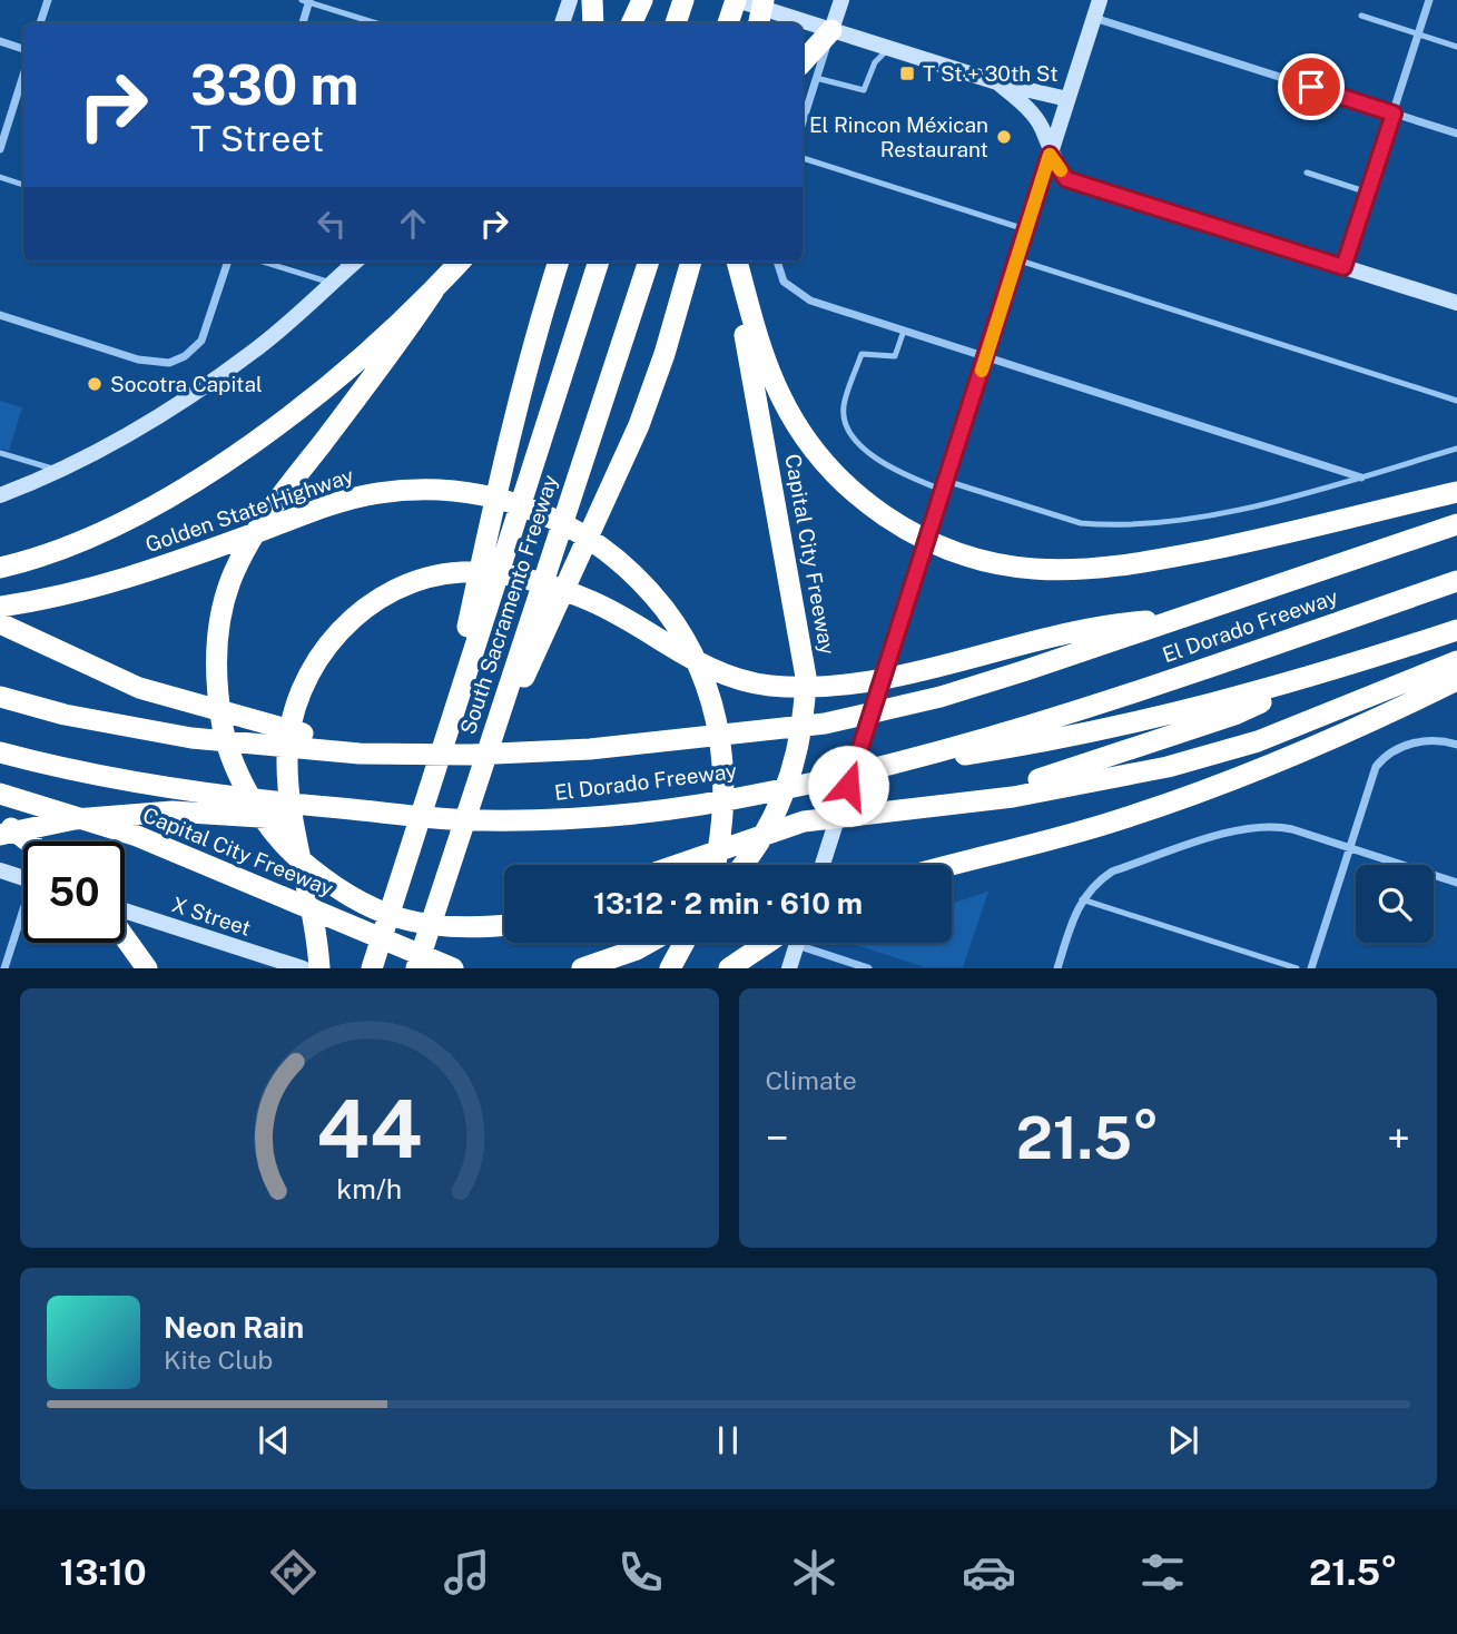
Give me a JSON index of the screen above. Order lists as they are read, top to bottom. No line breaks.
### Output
{"streets":{"highway":["Golden State Highway","Capital City Freeway","South Sacramento Freeway","El Dorado Freeway"],"main road":["X Street"]},"places":{"transit":["T St + 30th St"],"other":["El Rincon Méxican Restaurant","Socotra Capital"]},"page":{"turn":["330 m","T Street"],"limit":"50","trip":"13:12 · 2 min · 610 m","tile":"Climate","heat":["−","21.5°","+"],"song":["Neon Rain","Kite Club"],"tabs":["13:10","21.5°"],"gauge":["44","km/h"]}}
